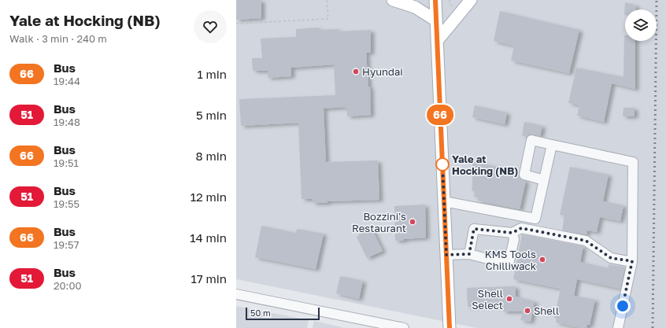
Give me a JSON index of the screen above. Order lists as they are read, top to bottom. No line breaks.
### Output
{"places":["Hyundai","Yale at Hocking (NB)","Bozzini's Restaurant","KMS Tools Chilliwack","Shell Select","Shell"],"lines":["bus line 66"],"scale_bar":"50 m","page":{"heading":["Yale at Hocking (NB)","Walk · 3 min · 240 m"],"on_map":"66","list":[{"mark":"66","name":"Bus","note":"19:44","value":"1 min"},{"mark":"51","name":"Bus","note":"19:48","value":"5 min"},{"mark":"66","name":"Bus","note":"19:51","value":"8 min"},{"mark":"51","name":"Bus","note":"19:55","value":"12 min"},{"mark":"66","name":"Bus","note":"19:57","value":"14 min"},{"mark":"51","name":"Bus","note":"20:00","value":"17 min"}],"scale":"50 m"}}
